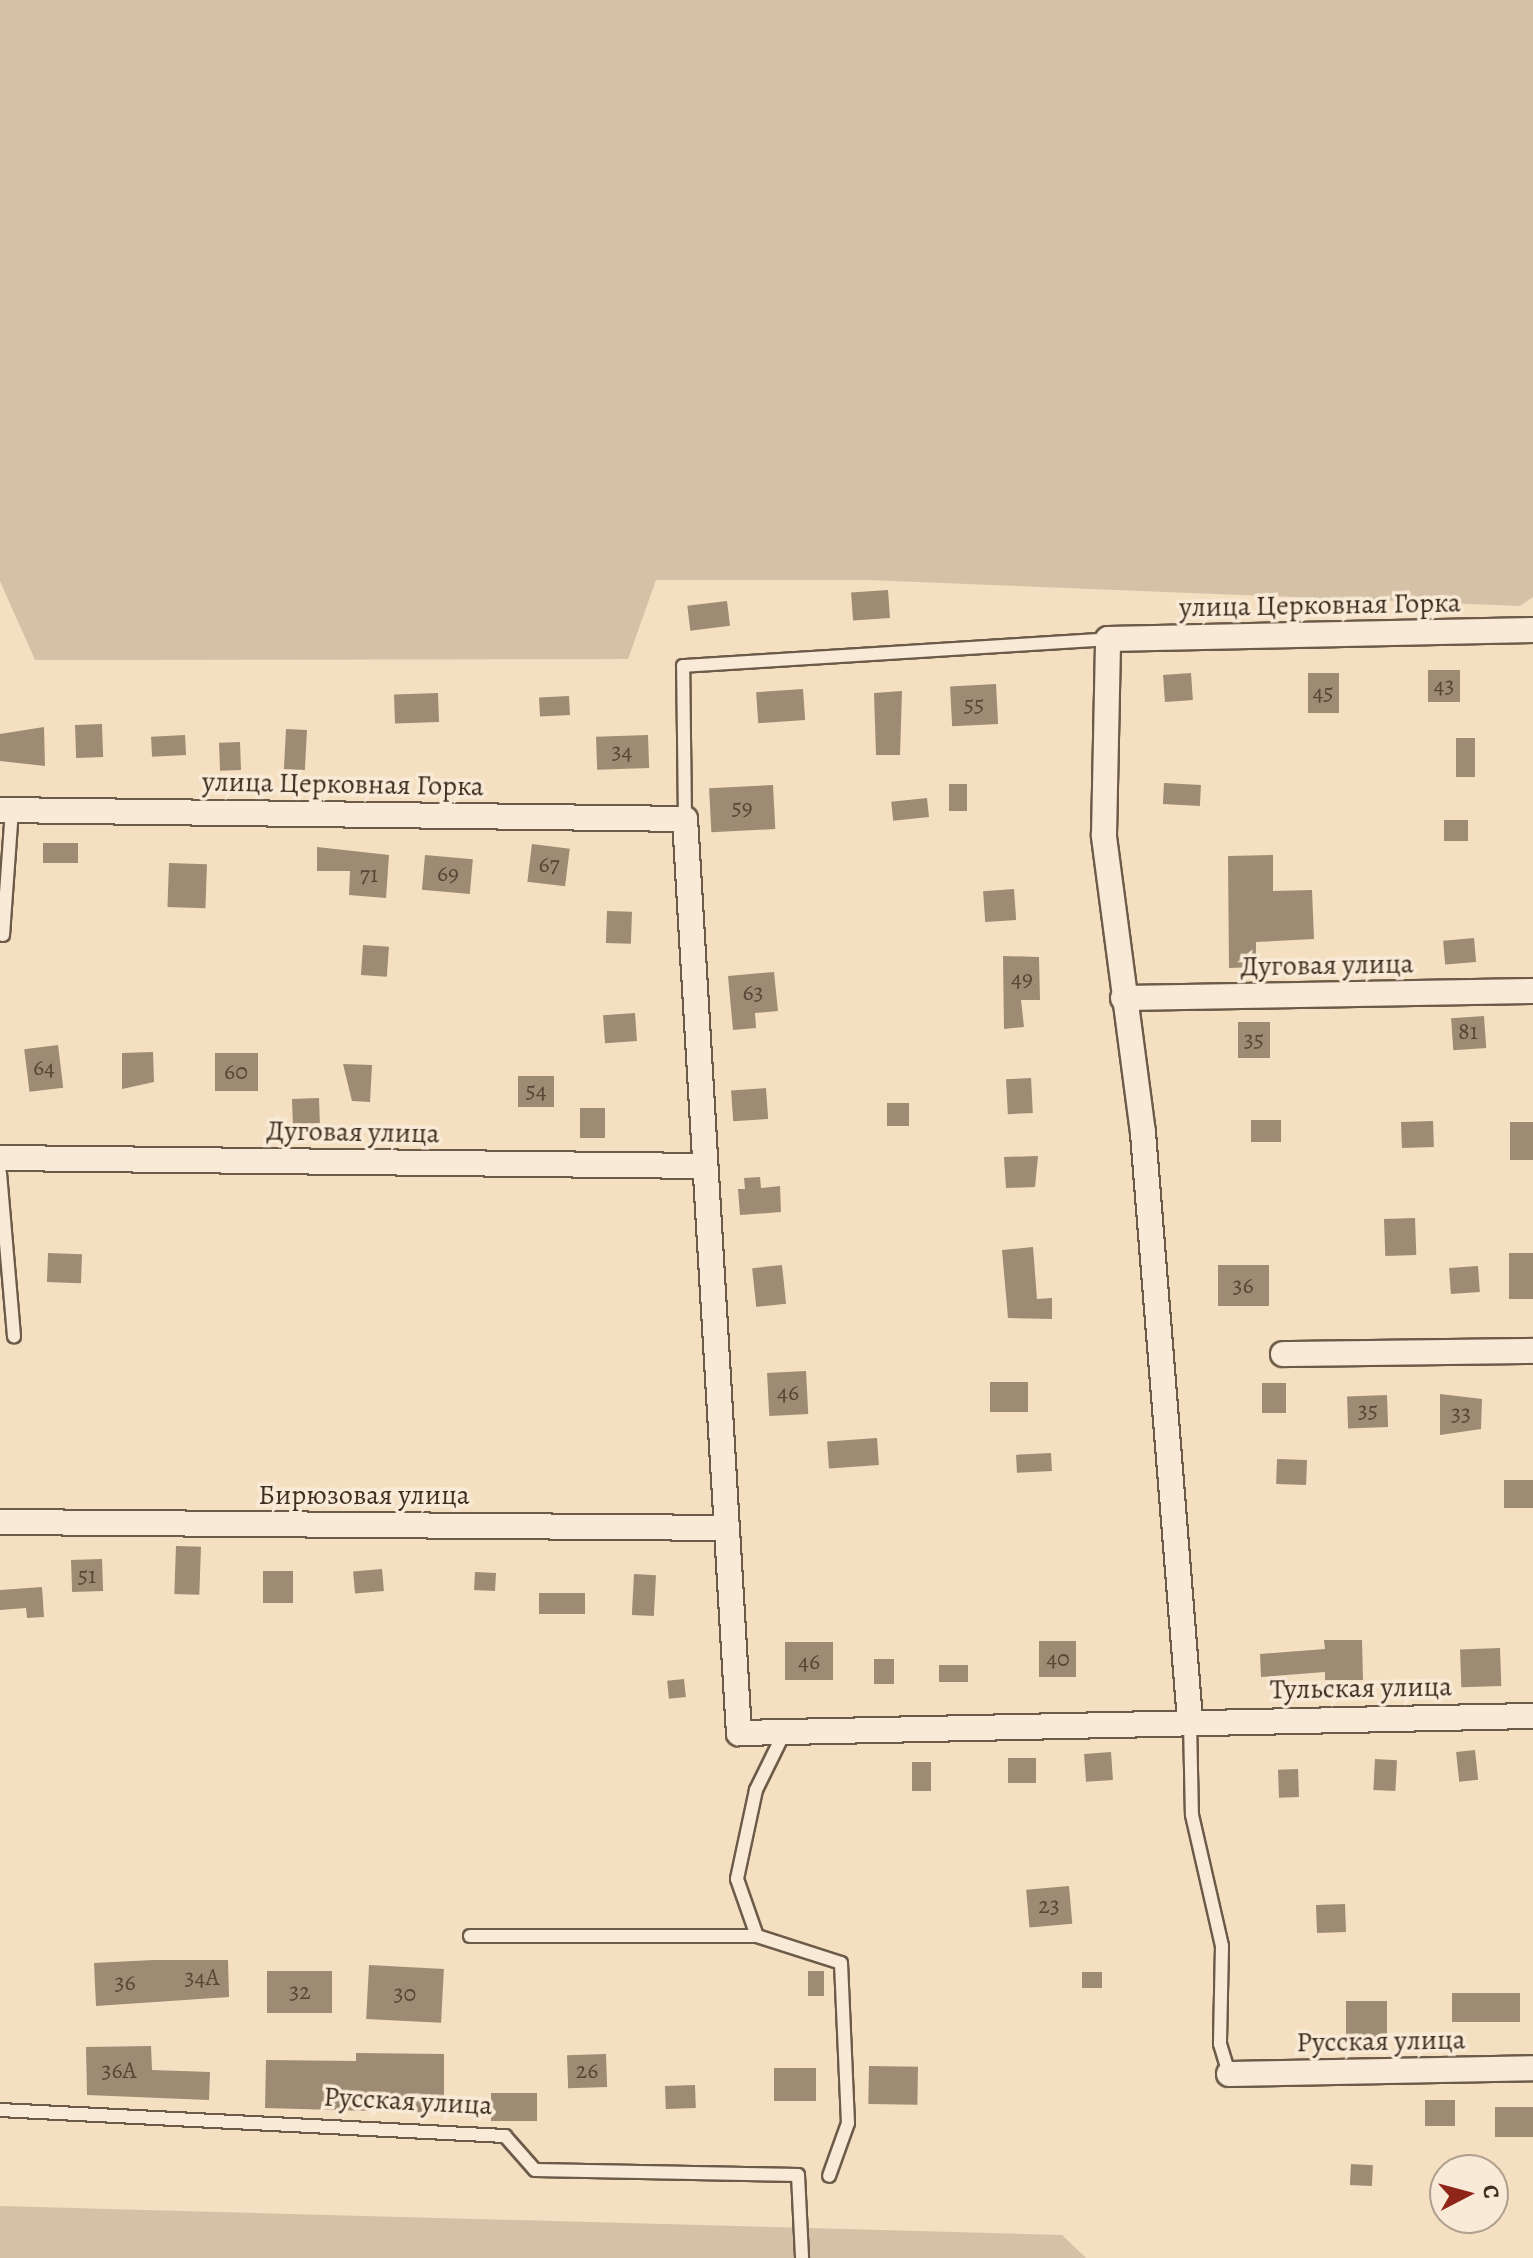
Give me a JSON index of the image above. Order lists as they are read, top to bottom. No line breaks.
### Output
{"streets":{"street":["улица Церковная Горка","Дуговая улица","Бирюзовая улица","Тульская улица","Русская улица"]},"crossings":[["Бирюзовая улица","Тульская улица"]],"house_numbers":["43","45","55","34","59","67","69","71","49","63","81","35","64","60","54","36","46","35","33","51","40","46","23","34А","36","32","30","36А","26"],"north":"right"}
